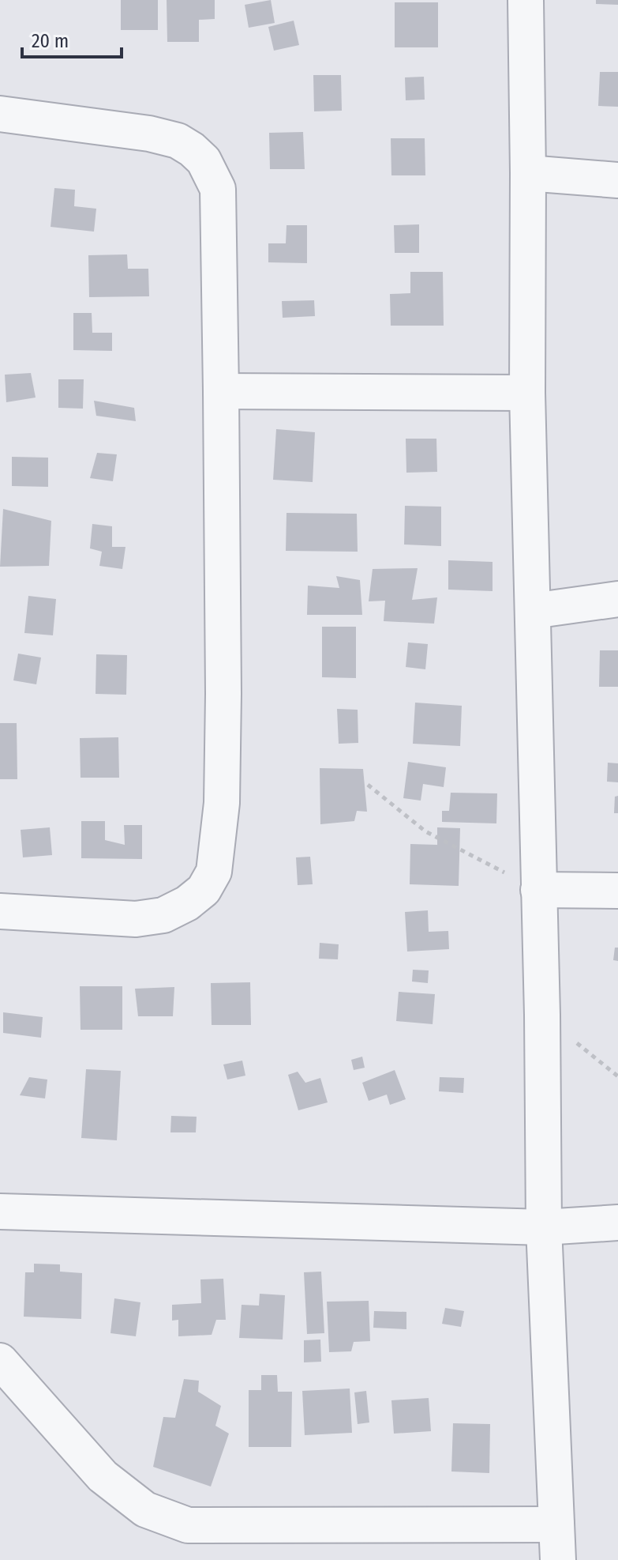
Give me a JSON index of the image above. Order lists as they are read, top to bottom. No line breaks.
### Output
{"scale_bar":"20 m"}
